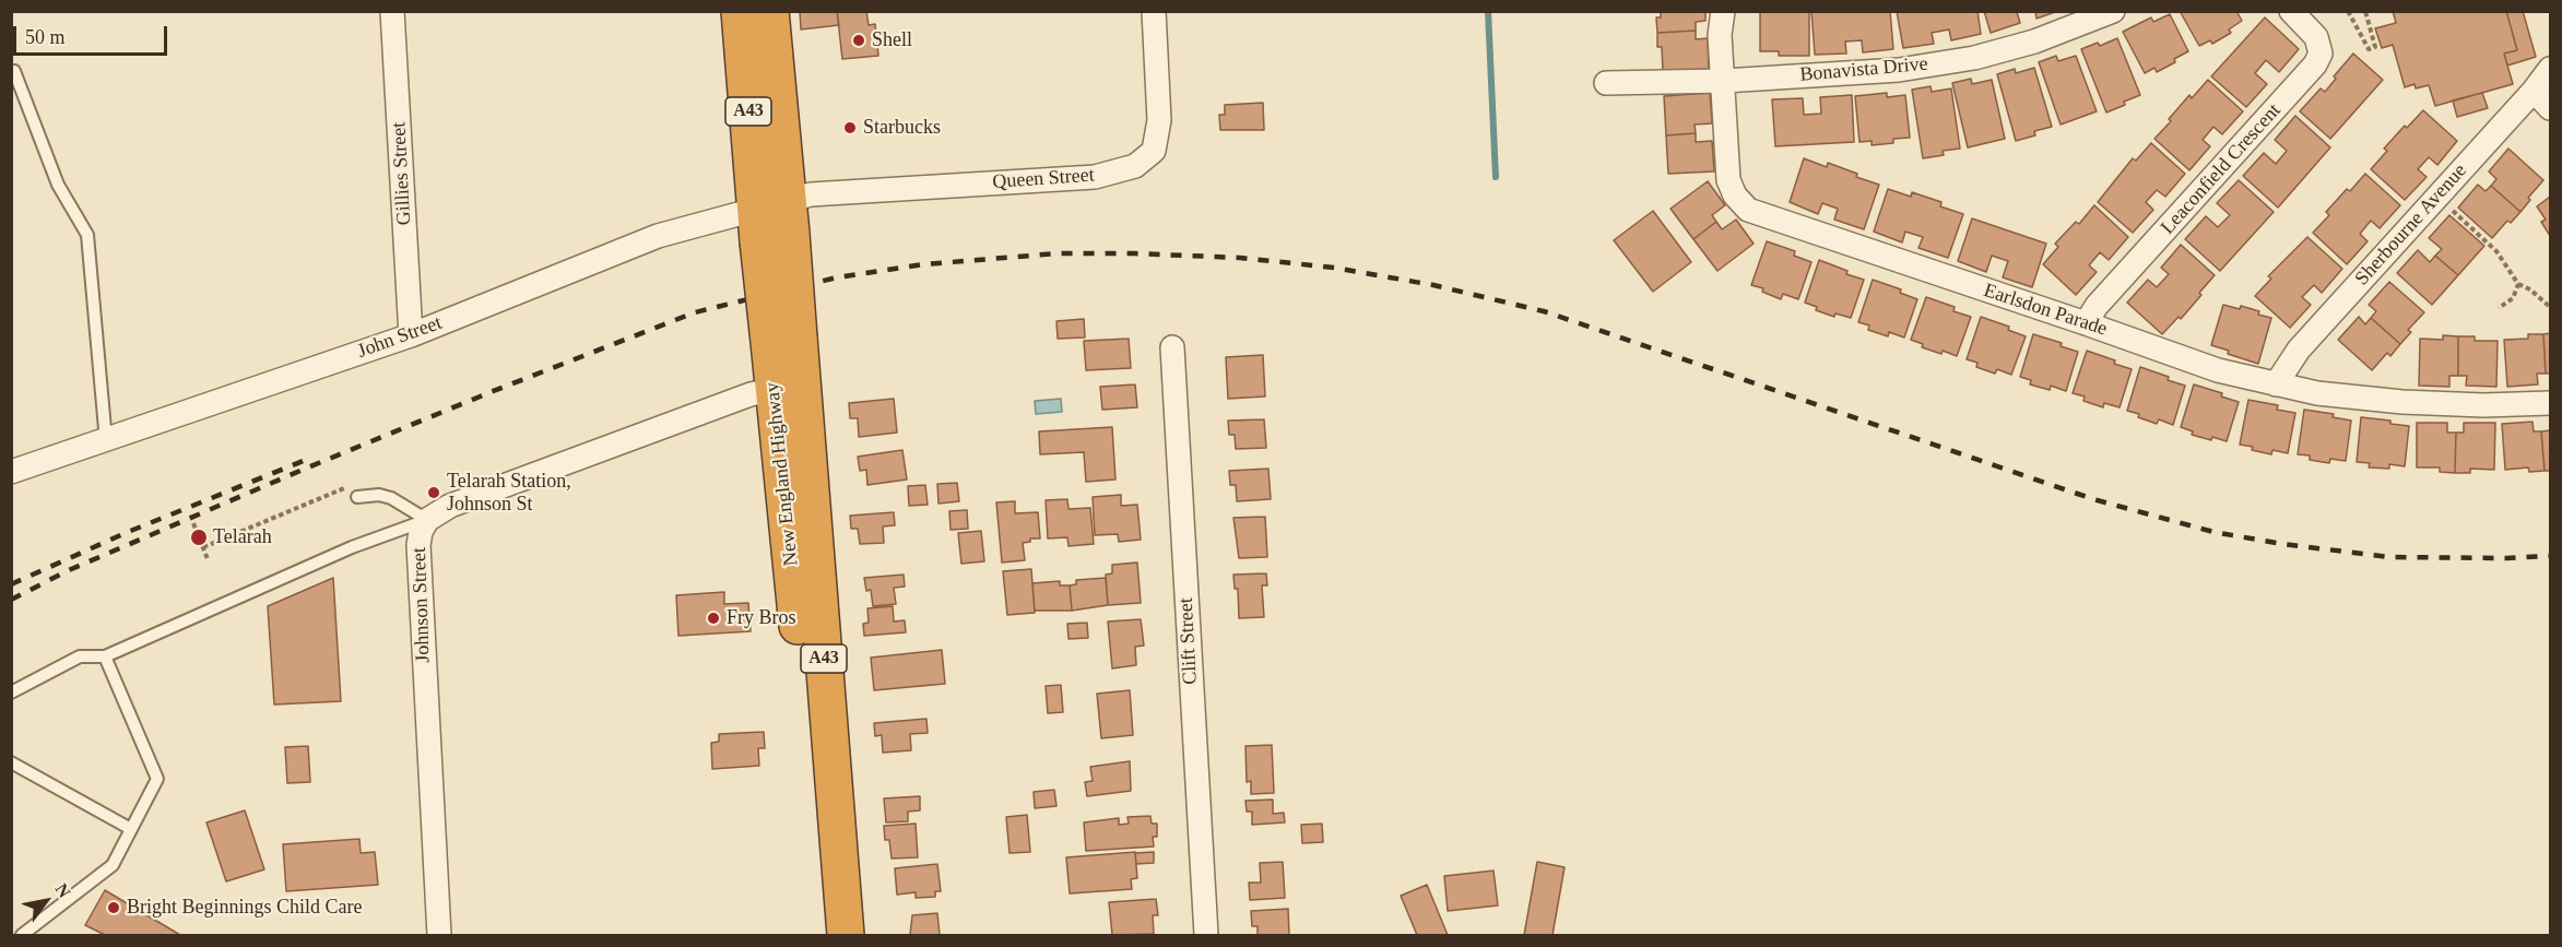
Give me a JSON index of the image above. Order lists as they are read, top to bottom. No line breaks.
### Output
{"streets":{"highway":["A43","New England Highway"],"street":["Bonavista Drive","Leaconfield Crescent","Gillies Street","Queen Street","Sherbourne Avenue","Earlsdon Parade","John Street","Johnson Street","Clift Street"]},"crossings":[["Bonavista Drive","Earlsdon Parade"],["Leaconfield Crescent","Earlsdon Parade"],["Gillies Street","John Street"],["Queen Street","John Street"],["Queen Street","New England Highway"],["Sherbourne Avenue","Earlsdon Parade"],["John Street","New England Highway"],["New England Highway","Johnson Street"]],"places":["Shell","Starbucks","Telarah Station, Johnson St","Telarah","Fry Bros","Bright Beginnings Child Care"],"scale_bar":"50 m","north":"top right"}
